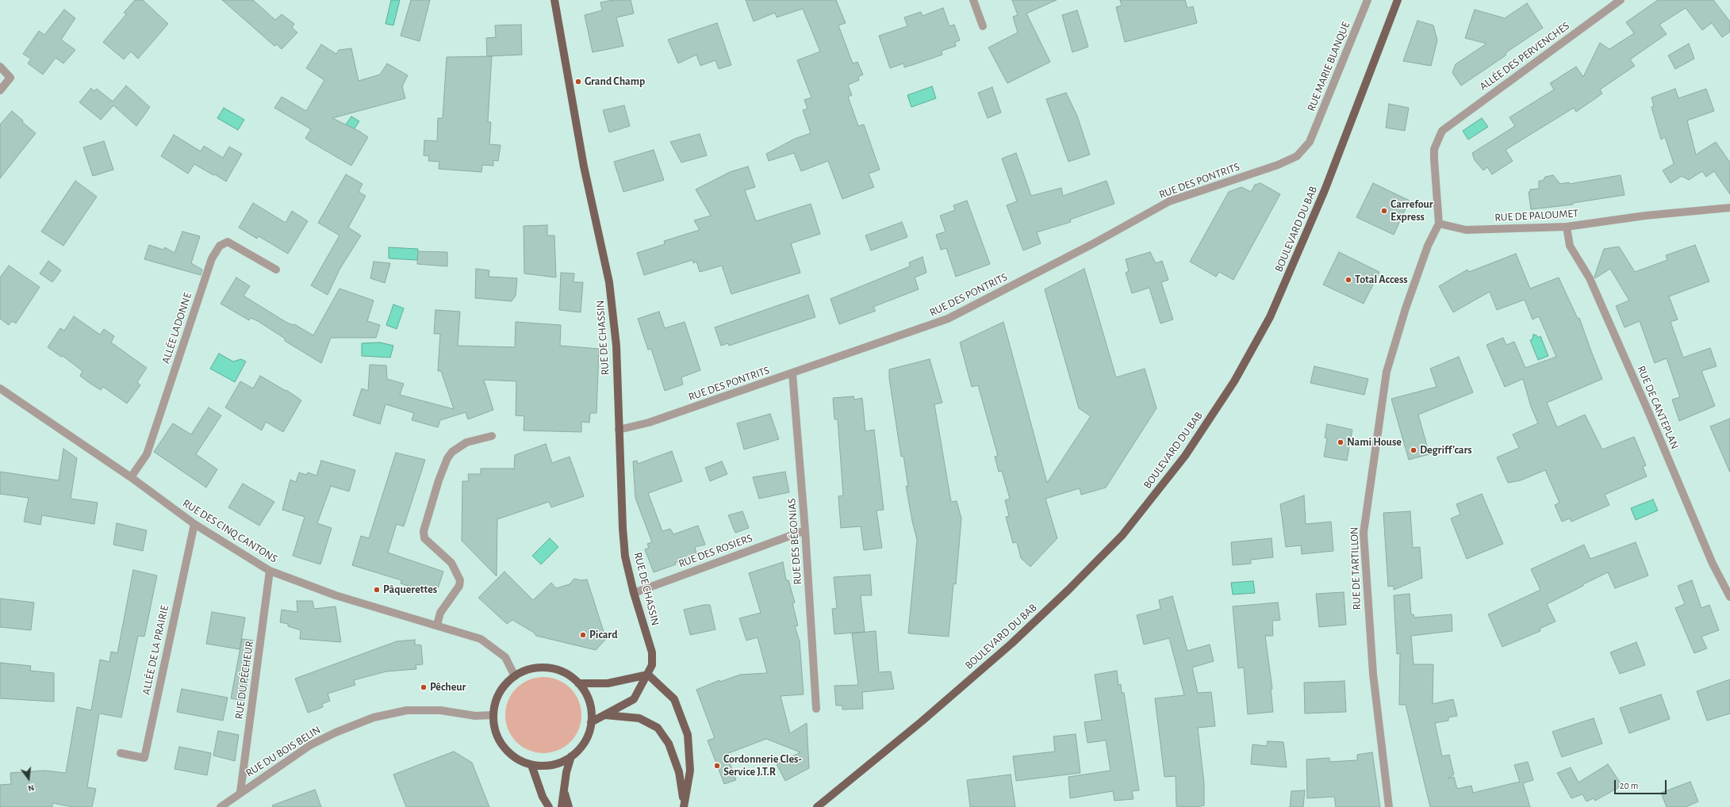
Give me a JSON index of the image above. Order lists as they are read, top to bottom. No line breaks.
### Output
{"streets":{"main road":["BOULEVARD DU BAB","RUE DE CHASSIN"],"street":["ALLÉE DES PERVENCHES","RUE MARIE BLANQUE","RUE DES PONTRITS","RUE DE PALOUMET","ALLÉE LADONNE","RUE DE CANTEPLAN","RUE DES CINQ CANTONS","RUE DES BÉGONIAS","RUE DES ROSIERS","RUE DE TARTILLON","ALLÉE DE LA PRAIRIE","RUE DU PÊCHEUR","RUE DU BOIS BELIN"]},"crossings":[["ALLÉE DES PERVENCHES","RUE DE PALOUMET"],["ALLÉE DES PERVENCHES","RUE DE TARTILLON"],["RUE MARIE BLANQUE","RUE DES PONTRITS"],["RUE DES PONTRITS","RUE DE CHASSIN"],["RUE DES PONTRITS","RUE DES BÉGONIAS"],["RUE DE PALOUMET","RUE DE CANTEPLAN"],["RUE DE PALOUMET","RUE DE TARTILLON"],["ALLÉE LADONNE","RUE DES CINQ CANTONS"],["RUE DE CHASSIN","RUE DES CINQ CANTONS"],["RUE DE CHASSIN","RUE DES ROSIERS"],["RUE DE CHASSIN","RUE DU BOIS BELIN"],["RUE DES CINQ CANTONS","ALLÉE DE LA PRAIRIE"],["RUE DES CINQ CANTONS","RUE DU PÊCHEUR"],["RUE DES CINQ CANTONS","RUE DU BOIS BELIN"],["RUE DES BÉGONIAS","RUE DES ROSIERS"],["RUE DU PÊCHEUR","RUE DU BOIS BELIN"]],"places":["Grand Champ","Carrefour Express","Total Access","Nami House","Degriff'cars","Pâquerettes","Picard","Pêcheur","Cordonnerie Cles- Service J.T.R"],"scale_bar":"20 m","north":"bottom"}
